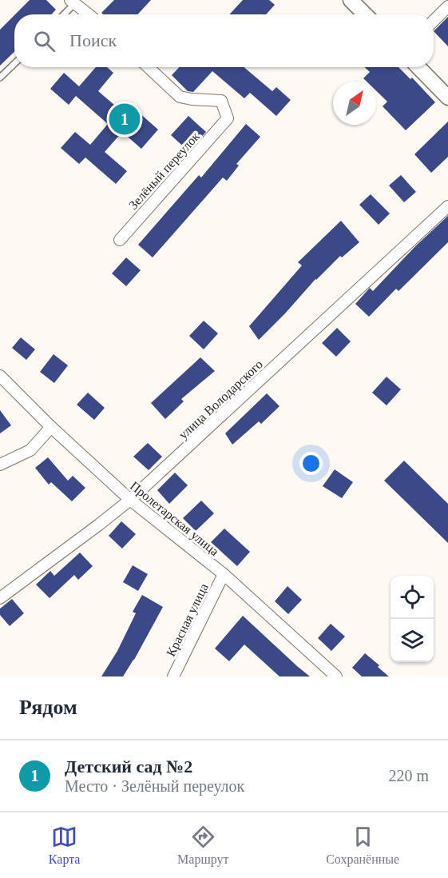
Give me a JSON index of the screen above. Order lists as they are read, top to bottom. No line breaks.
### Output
{"streets":{"street":["Зелёный переулок","улица Володарского","Пролетарская улица","Красная улица"]},"crossings":[["улица Володарского","Пролетарская улица"],["Пролетарская улица","Красная улица"]],"north":"top right","page":{"search":"Поиск","pins":"1","heading":"Рядом","list":[{"mark":"1","name":"Детский сад №2","note":"Место · Зелёный переулок","value":"220 m"}],"nav":["Карта","Маршрут","Сохранённые"]}}
